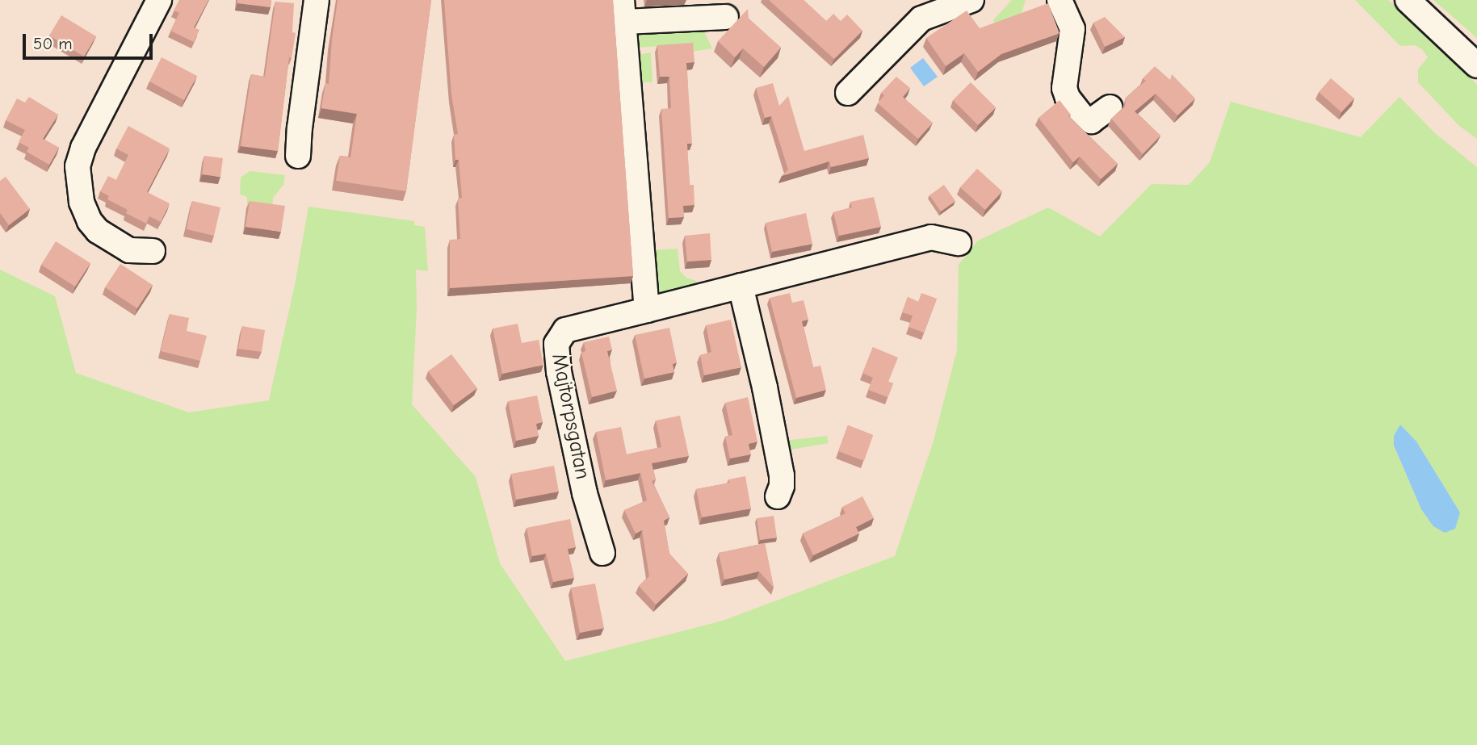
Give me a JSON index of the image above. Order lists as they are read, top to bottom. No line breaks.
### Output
{"streets":{"street":["Majtorpsgatan"]},"scale_bar":"50 m"}
